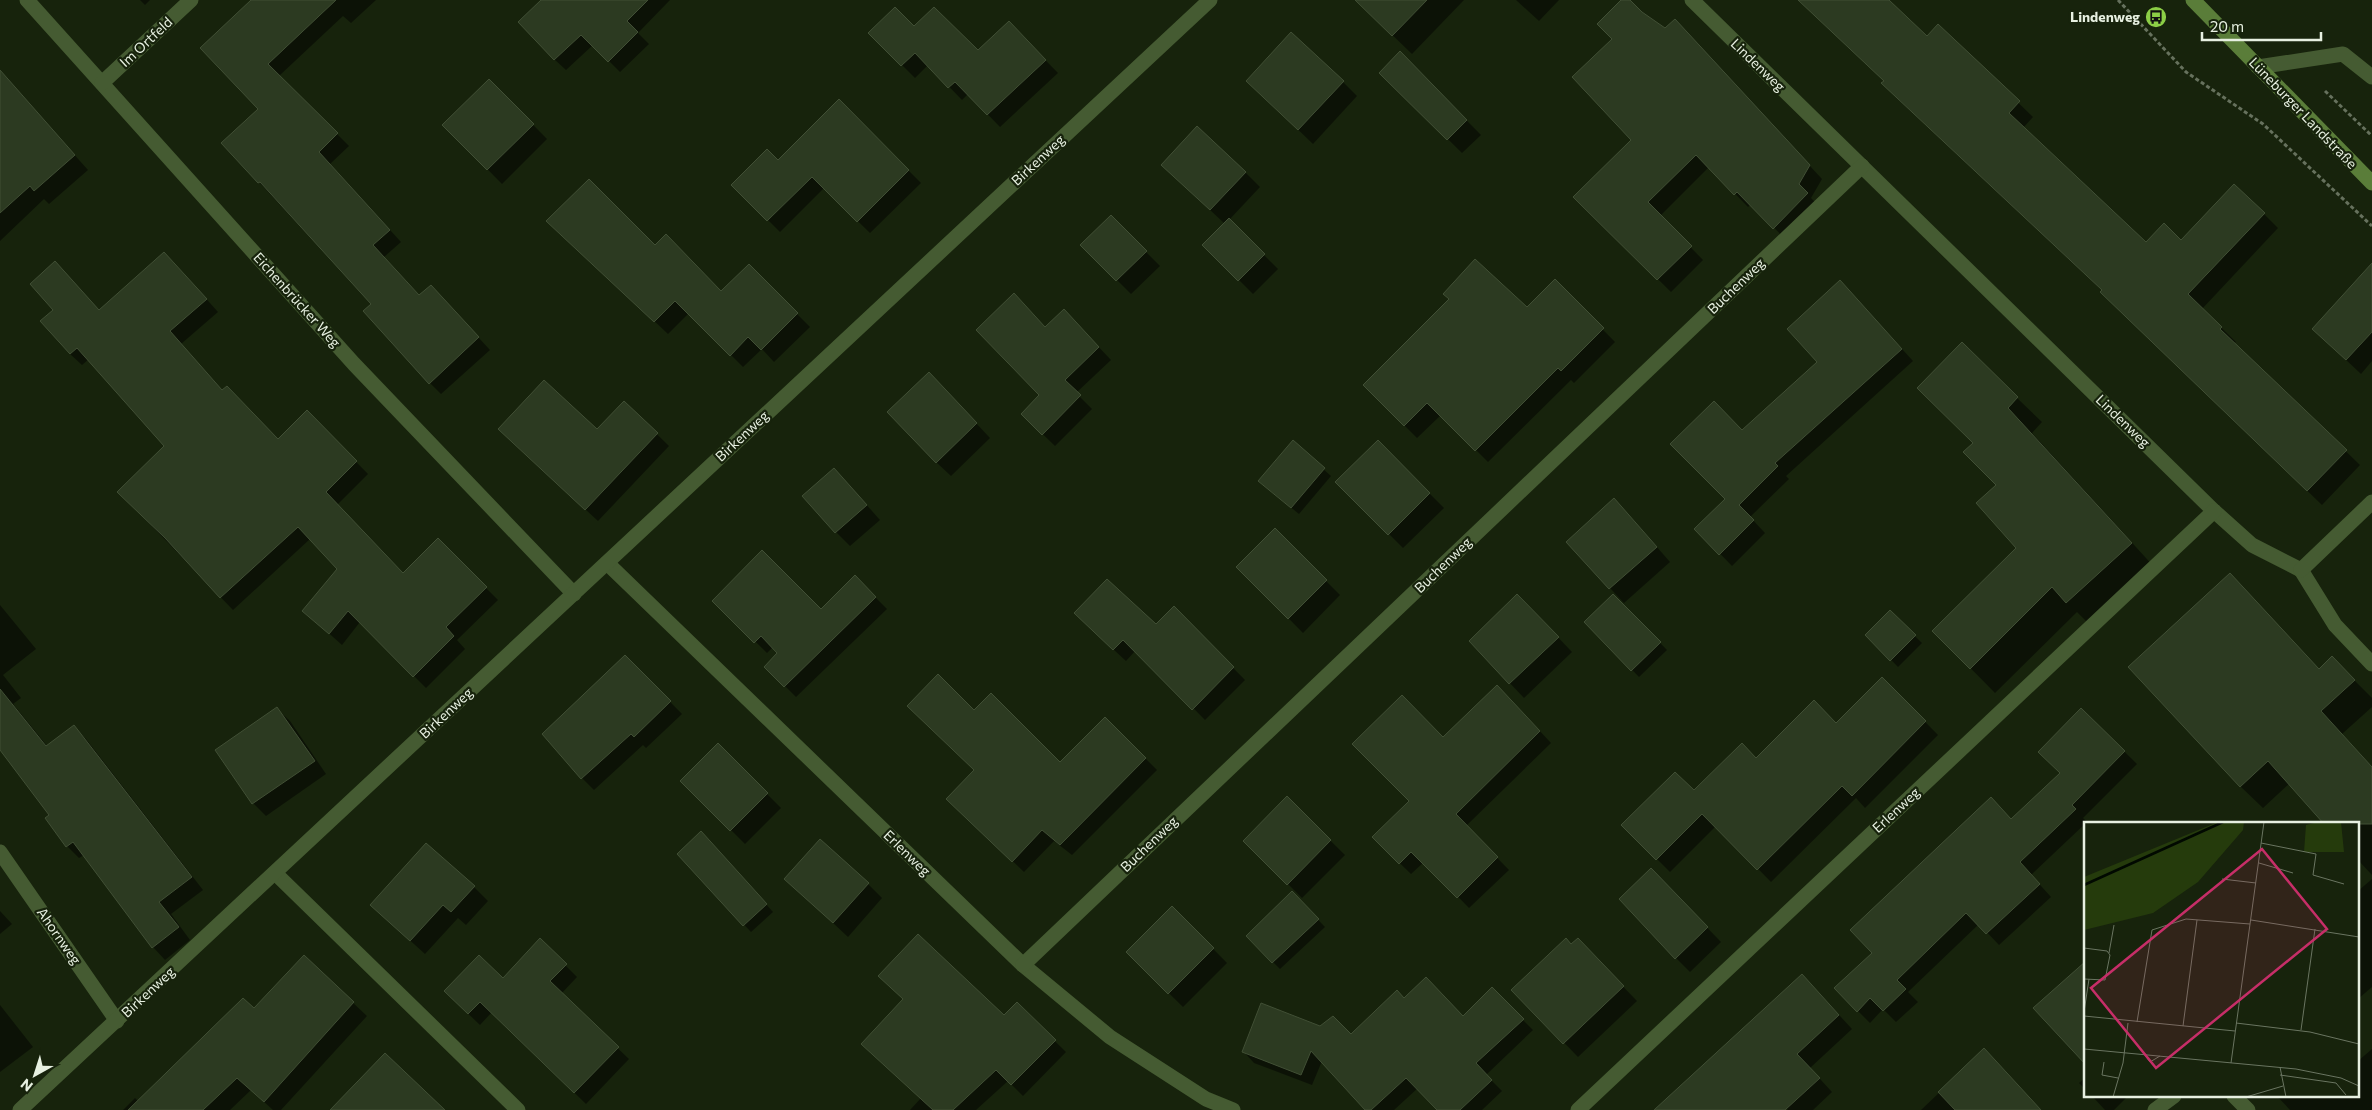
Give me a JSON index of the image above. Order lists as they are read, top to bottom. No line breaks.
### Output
{"streets":{"main road":["Lüneburger Landstraße"],"street":["Im Ortfeld","Lindenweg","Birkenweg","Buchenweg","Eichenbrücker Weg","Erlenweg","Ahornweg"]},"crossings":[["Im Ortfeld","Eichenbrücker Weg"],["Lindenweg","Buchenweg"],["Lindenweg","Erlenweg"],["Birkenweg","Eichenbrücker Weg"],["Birkenweg","Erlenweg"],["Birkenweg","Ahornweg"],["Buchenweg","Erlenweg"]],"places":{"bus stop":["Lindenweg"]},"scale_bar":"20 m","north":"bottom left"}
